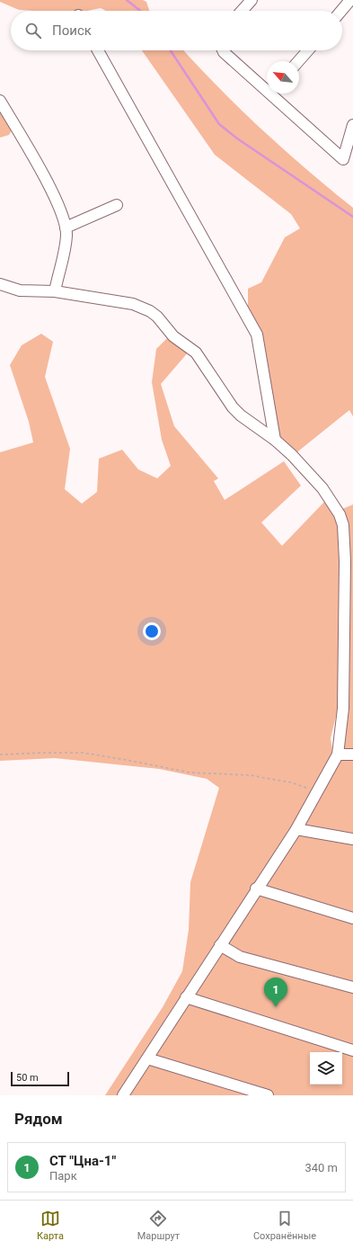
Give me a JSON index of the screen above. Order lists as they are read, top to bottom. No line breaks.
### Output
{"scale_bar":"50 m","north":"top left","page":{"search":"Поиск","pins":"1","scale":"50 m","heading":"Рядом","list":[{"mark":"1","name":"СТ \"Цна-1\"","note":"Парк","value":"340 m"}],"nav":["Карта","Маршрут","Сохранённые"]}}
